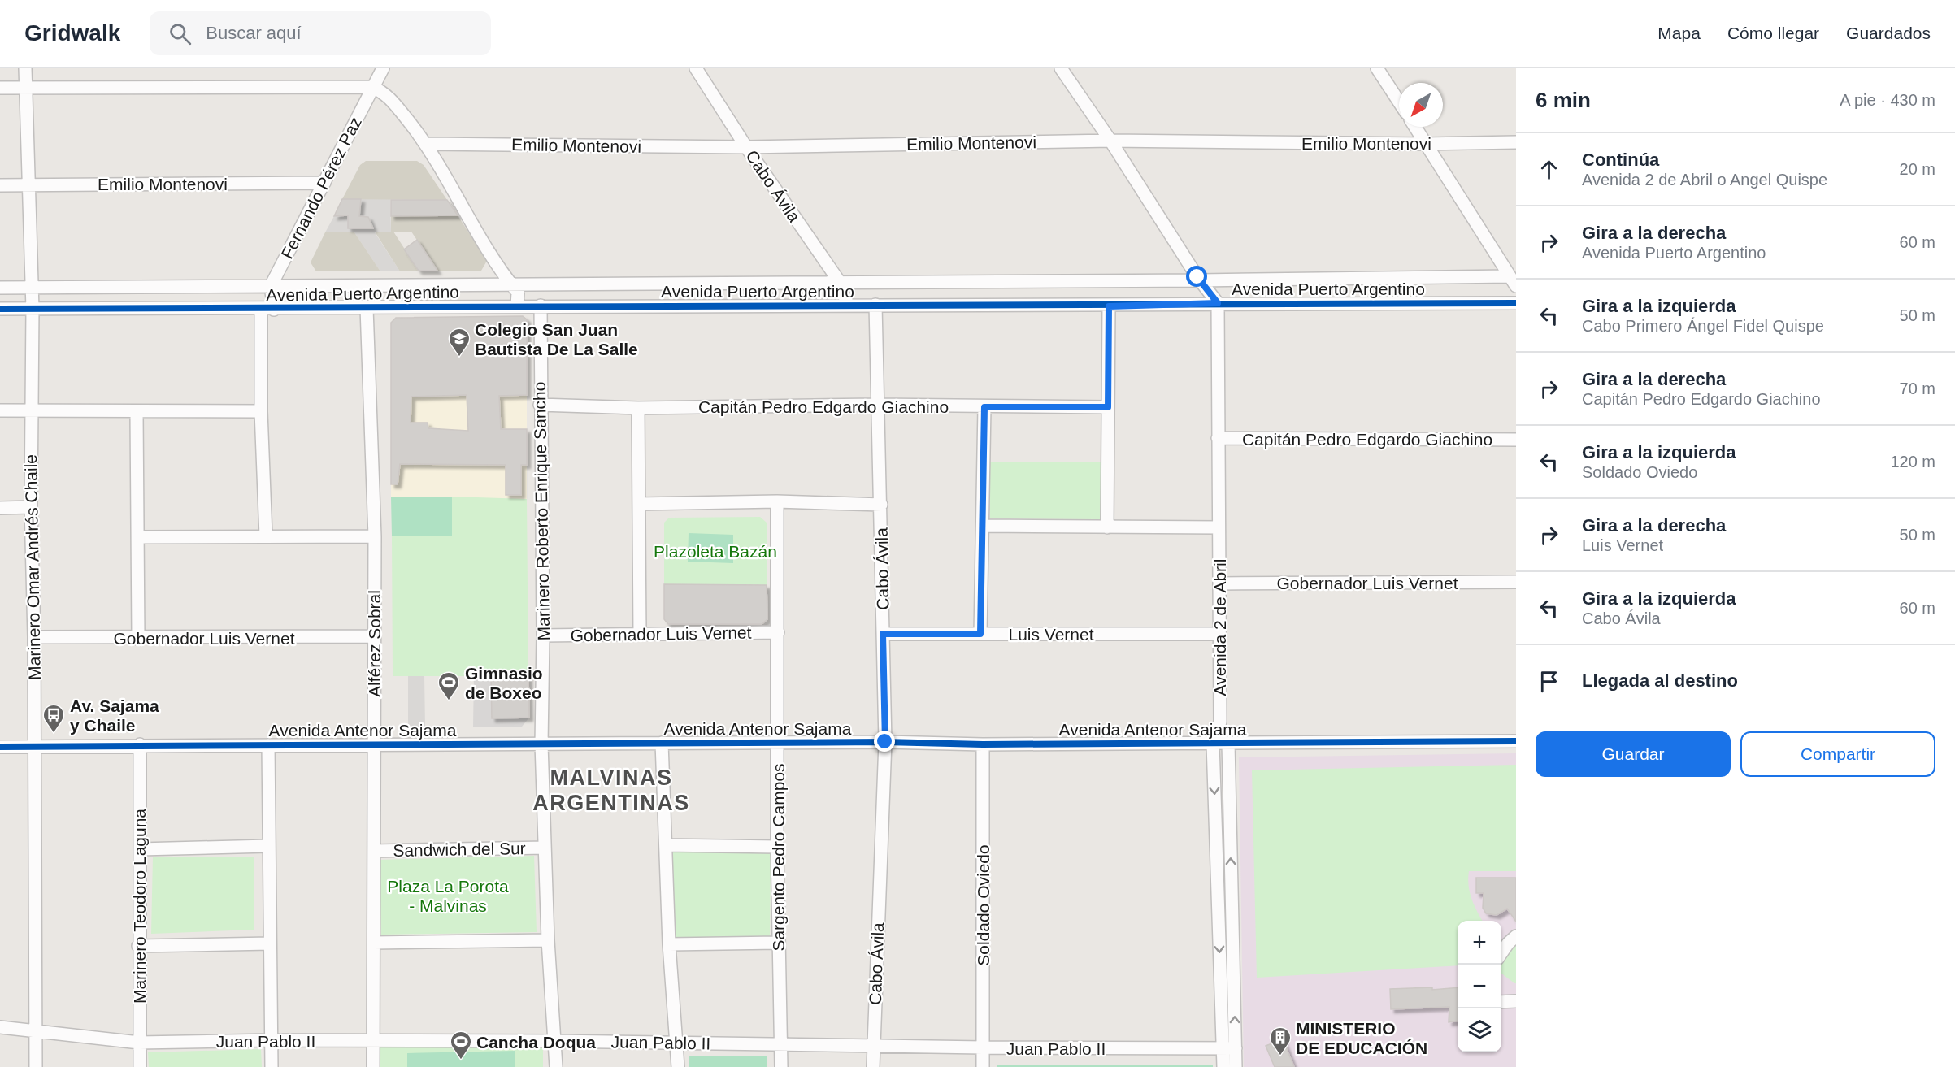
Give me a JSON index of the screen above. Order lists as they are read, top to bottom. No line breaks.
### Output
{"streets":{"street":["Emilio Montenovi","Cabo Ávila","Fernando Pérez Paz","Avenida Puerto Argentino","Capitán Pedro Edgardo Giachino","Marinero Roberto Enrique Sancho","Marinero Omar Andrés Chaile","Gobernador Luis Vernet","Avenida 2 de Abril","Luis Vernet","Alférez Sobral","Avenida Antenor Sajama","Sandwich del Sur","Sargento Pedro Campos","Soldado Oviedo","Marinero Teodoro Laguna","Juan Pablo II"]},"crossings":[["Emilio Montenovi","Cabo Ávila"],["Emilio Montenovi","Fernando Pérez Paz"],["Emilio Montenovi","Marinero Omar Andrés Chaile"],["Cabo Ávila","Avenida Puerto Argentino"],["Cabo Ávila","Capitán Pedro Edgardo Giachino"],["Cabo Ávila","Luis Vernet"],["Cabo Ávila","Avenida Antenor Sajama"],["Cabo Ávila","Juan Pablo II"],["Fernando Pérez Paz","Avenida Puerto Argentino"],["Avenida Puerto Argentino","Marinero Roberto Enrique Sancho"],["Avenida Puerto Argentino","Marinero Omar Andrés Chaile"],["Avenida Puerto Argentino","Avenida 2 de Abril"],["Avenida Puerto Argentino","Alférez Sobral"],["Capitán Pedro Edgardo Giachino","Marinero Roberto Enrique Sancho"],["Capitán Pedro Edgardo Giachino","Avenida 2 de Abril"],["Marinero Roberto Enrique Sancho","Gobernador Luis Vernet"],["Marinero Roberto Enrique Sancho","Avenida Antenor Sajama"],["Marinero Roberto Enrique Sancho","Sandwich del Sur"],["Marinero Roberto Enrique Sancho","Juan Pablo II"],["Marinero Omar Andrés Chaile","Gobernador Luis Vernet"],["Marinero Omar Andrés Chaile","Avenida Antenor Sajama"],["Marinero Omar Andrés Chaile","Juan Pablo II"],["Gobernador Luis Vernet","Avenida 2 de Abril"],["Gobernador Luis Vernet","Alférez Sobral"],["Gobernador Luis Vernet","Sargento Pedro Campos"],["Avenida 2 de Abril","Luis Vernet"],["Avenida 2 de Abril","Avenida Antenor Sajama"],["Avenida 2 de Abril","Juan Pablo II"],["Alférez Sobral","Avenida Antenor Sajama"],["Alférez Sobral","Sandwich del Sur"],["Alférez Sobral","Juan Pablo II"],["Avenida Antenor Sajama","Sargento Pedro Campos"],["Avenida Antenor Sajama","Soldado Oviedo"],["Avenida Antenor Sajama","Marinero Teodoro Laguna"],["Sargento Pedro Campos","Juan Pablo II"],["Soldado Oviedo","Juan Pablo II"],["Marinero Teodoro Laguna","Juan Pablo II"]],"districts":["MALVINAS ARGENTINAS"],"parks":["Plazoleta Bazán","Plaza La Porota - Malvinas"],"places":{"school or university":["Colegio San Juan Bautista De La Salle"],"sports":["Gimnasio de Boxeo","Cancha Doqua"],"bus stop":["Av. Sajama y Chaile"],"building":["MINISTERIO DE EDUCACIÓN"]},"north":"bottom left","page":{"header":"Gridwalk","search":"Buscar aquí","nav":["Mapa","Cómo llegar","Guardados"],"heading":["6 min","A pie · 430 m"],"list":[["Continúa","Avenida 2 de Abril o Angel Quispe","20 m"],["Gira a la derecha","Avenida Puerto Argentino","60 m"],["Gira a la izquierda","Cabo Primero Ángel Fidel Quispe","50 m"],["Gira a la derecha","Capitán Pedro Edgardo Giachino","70 m"],["Gira a la izquierda","Soldado Oviedo","120 m"],["Gira a la derecha","Luis Vernet","50 m"],["Gira a la izquierda","Cabo Ávila","60 m"],"Llegada al destino"],"buttons":["Guardar","Compartir"],"map_buttons":["+","−"]}}
